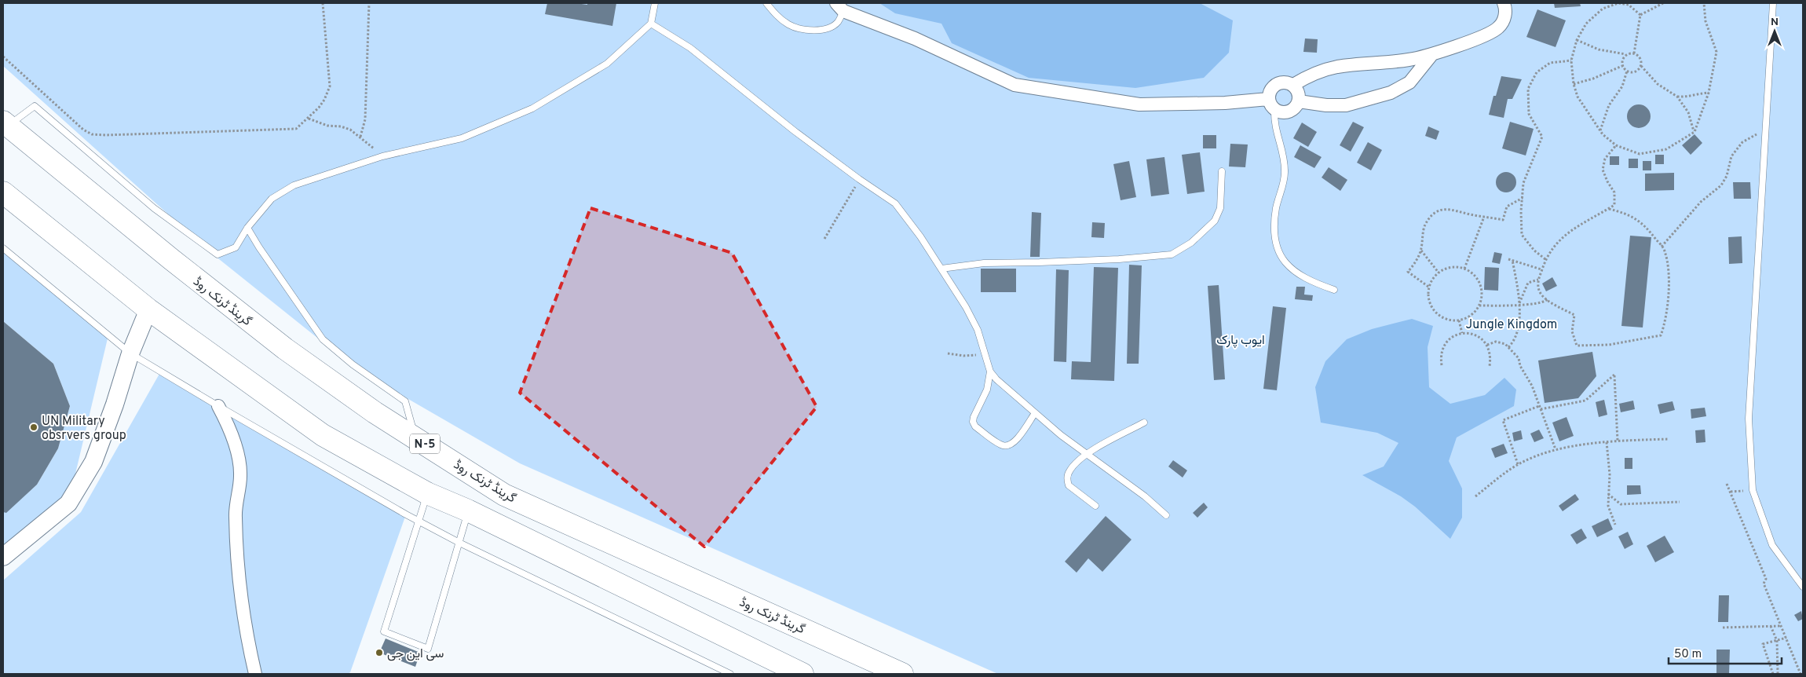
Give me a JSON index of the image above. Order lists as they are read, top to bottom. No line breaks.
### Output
{"streets":{"highway":["گرینڈ ٹرنک روڈ","N-5"]},"parks":["Jungle Kingdom","ایوب پارک"],"places":["UN Military obsrvers group","سی این جی"],"scale_bar":"50 m","north":"top"}
